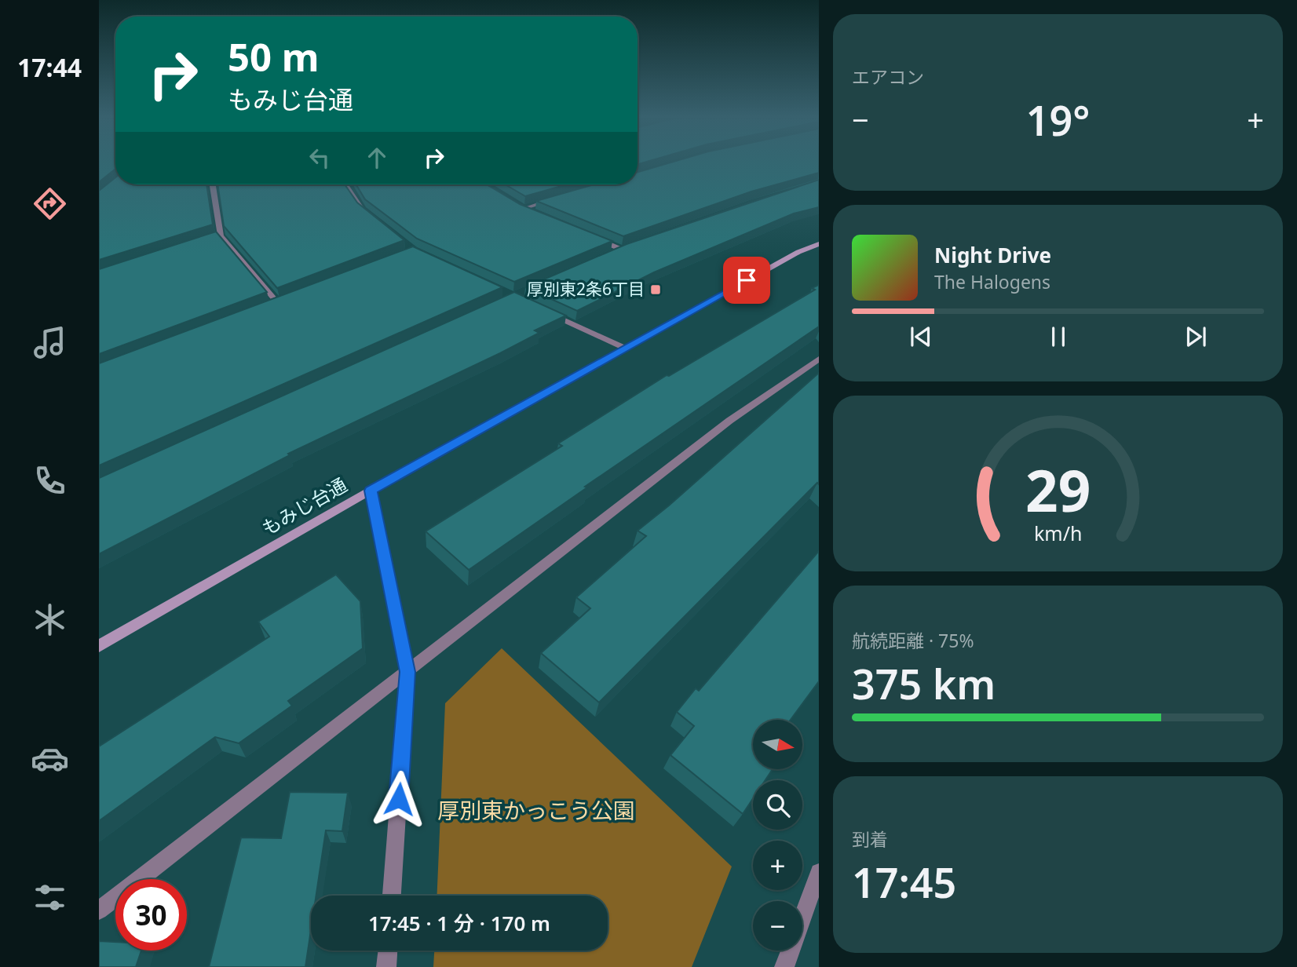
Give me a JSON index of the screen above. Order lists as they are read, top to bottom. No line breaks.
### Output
{"streets":{"street":["もみじ台通"]},"parks":["厚別東かっこう公園"],"places":{"transit":["厚別東2条6丁目"]},"north":"right","page":{"tabs":"17:44","tile":["エアコン",["航続距離 · 75%","375 km"],["到着","17:45"]],"turn":["50 m","もみじ台通"],"heat":["−","19°","+"],"song":["Night Drive","The Halogens"],"map_buttons":["+","−"],"limit":"30","trip":"17:45 · 1 分 · 170 m","gauge":["29","km/h"]}}
